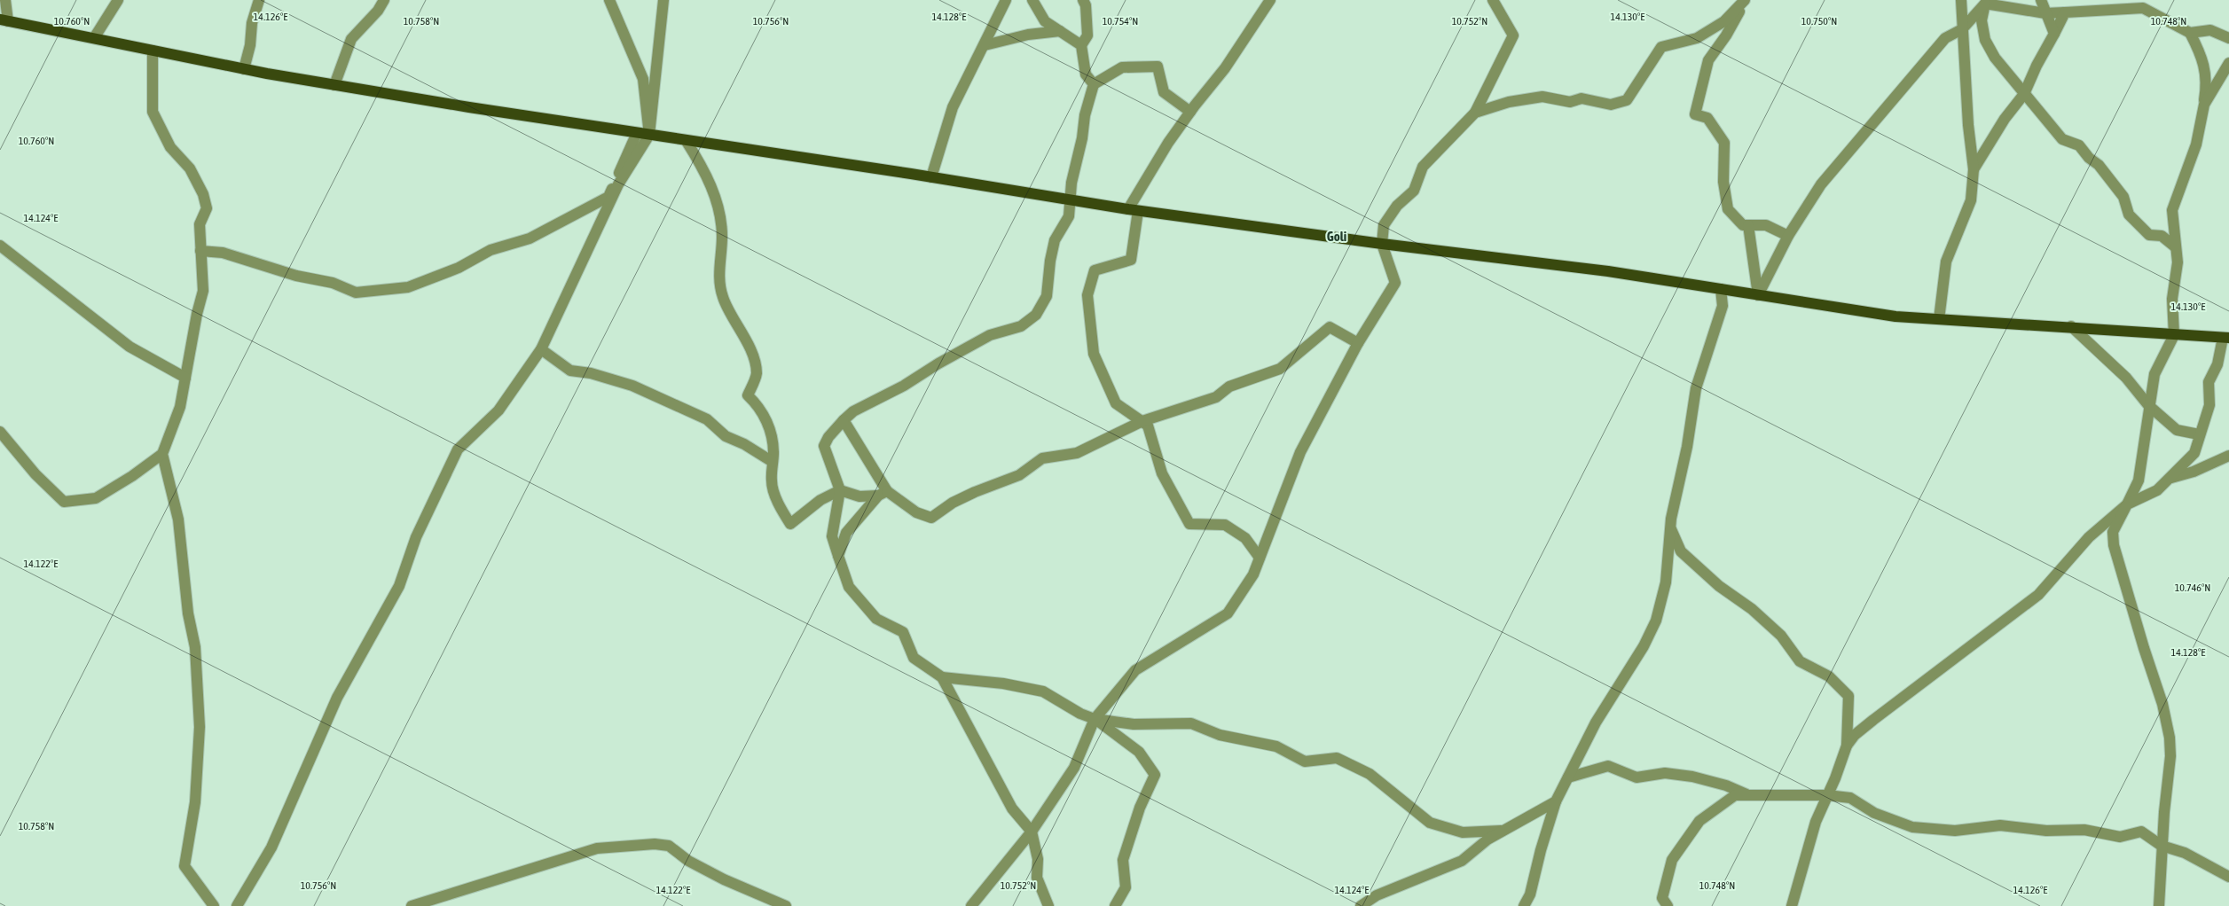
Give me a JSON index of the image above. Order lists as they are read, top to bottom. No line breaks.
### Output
{"districts":["Goli"],"coordinates":["14.130°E","14.126°E","14.128°E","10.760°N","10.758°N","10.756°N","10.754°N","10.752°N","10.750°N","10.748°N","14.124°E","14.122°E","10.746°N"]}
